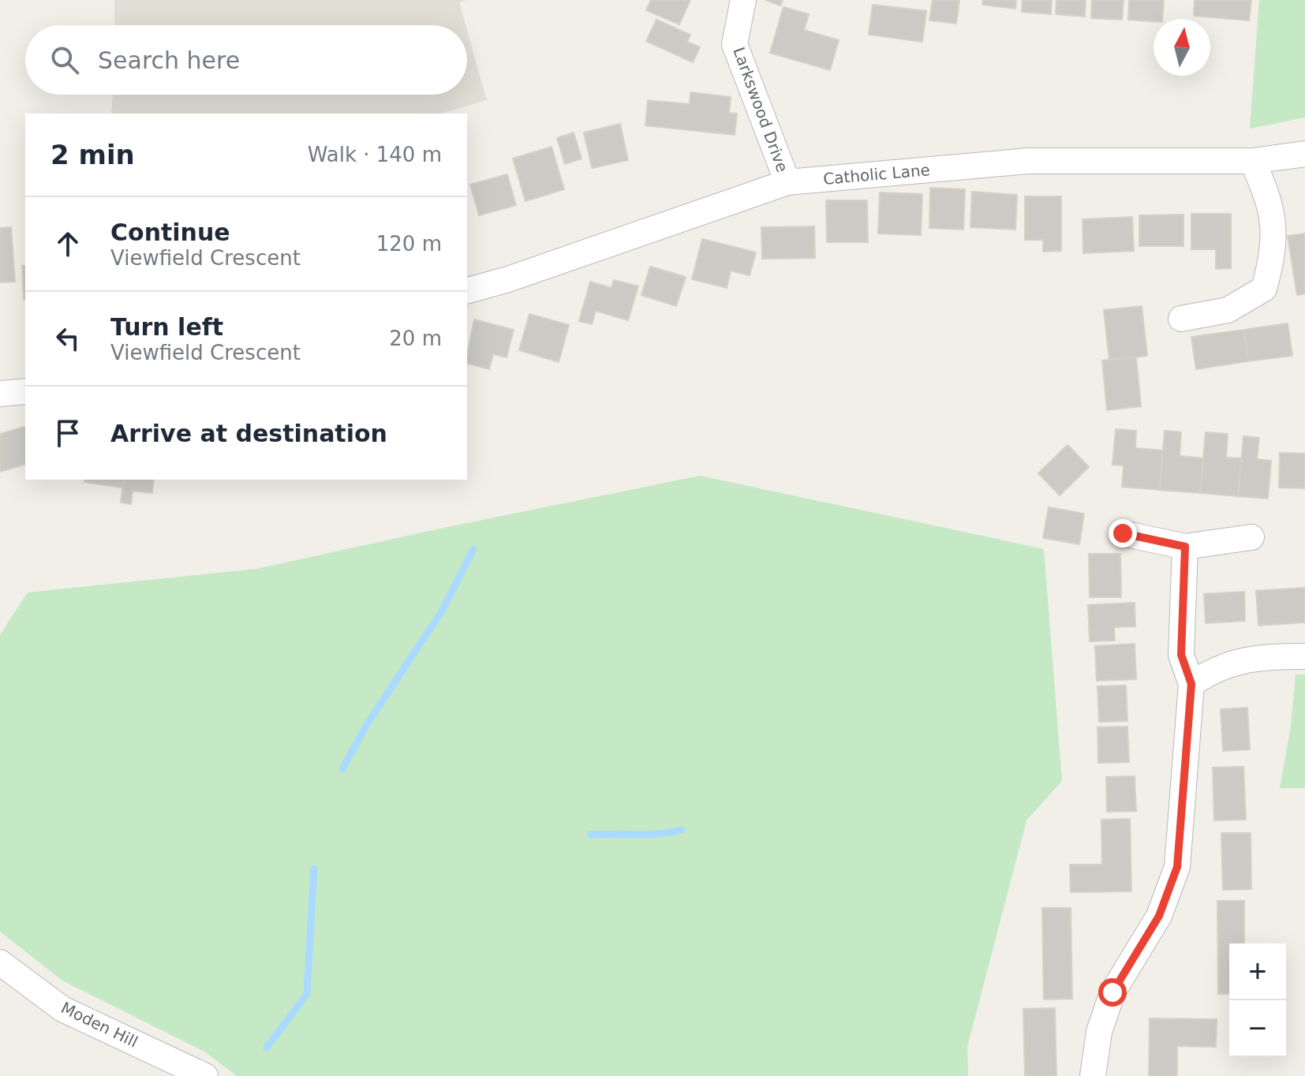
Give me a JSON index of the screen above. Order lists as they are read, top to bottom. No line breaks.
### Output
{"streets":{"street":["Larkswood Drive","Catholic Lane","Moden Hill"]},"crossings":[["Larkswood Drive","Catholic Lane"]],"north":"top","page":{"search":"Search here","heading":["2 min","Walk · 140 m"],"list":[["Continue","Viewfield Crescent","120 m"],["Turn left","Viewfield Crescent","20 m"],"Arrive at destination"],"map_buttons":["+","−"]}}
